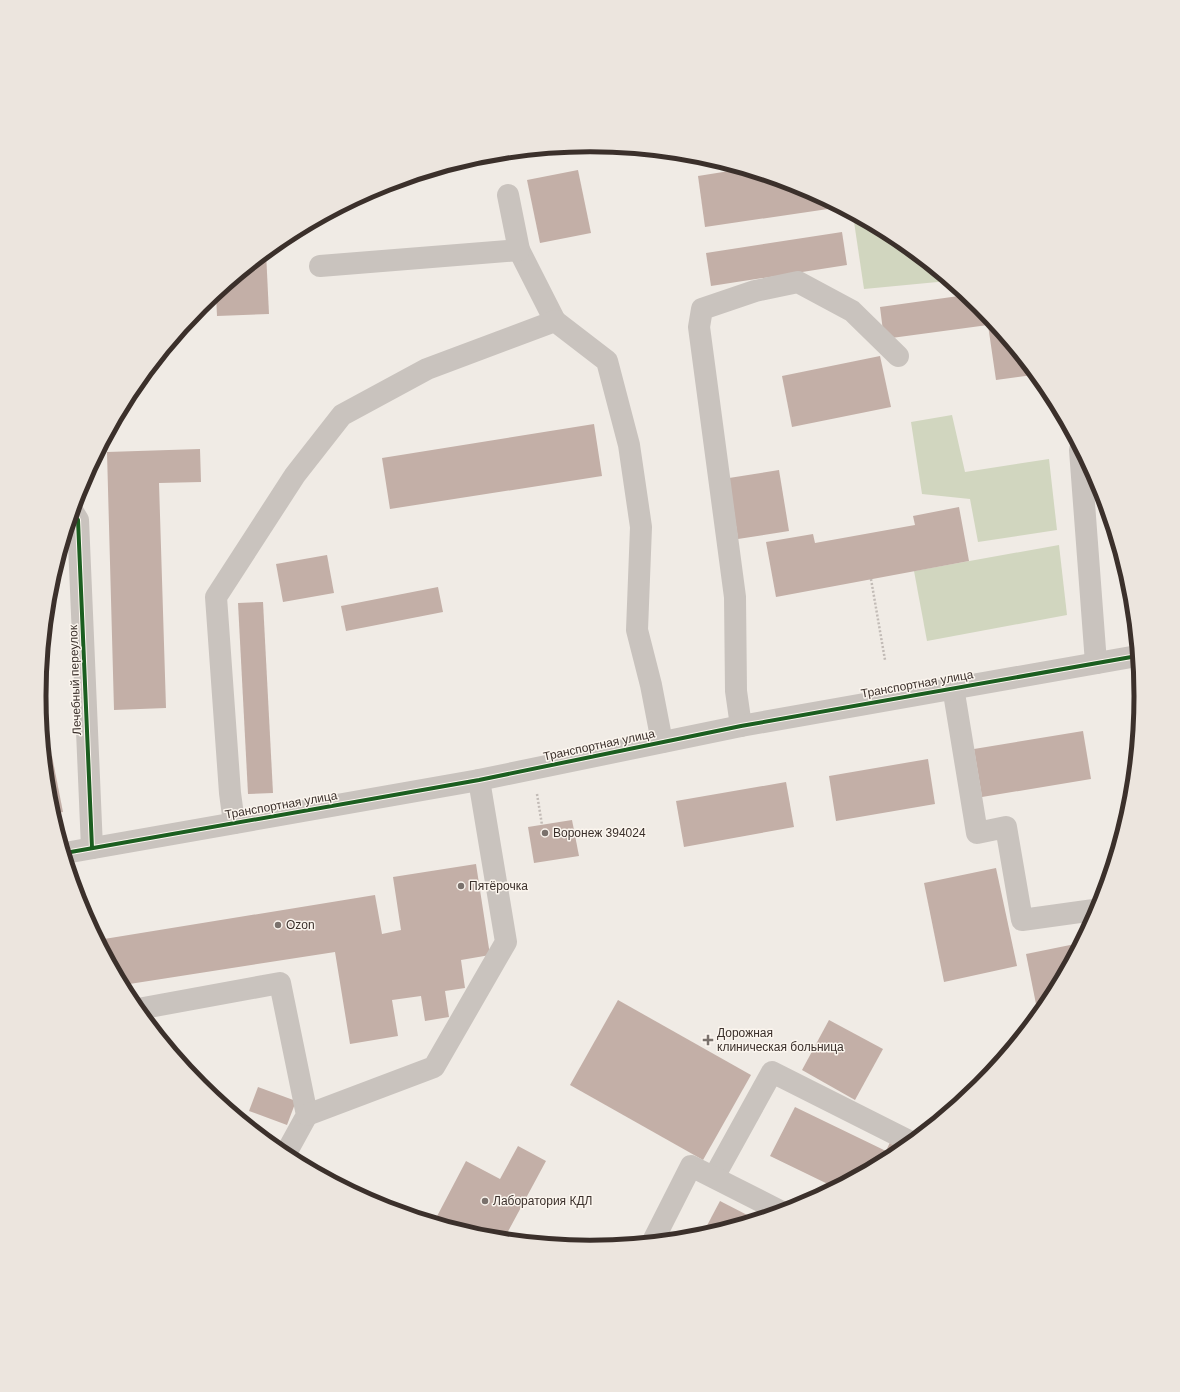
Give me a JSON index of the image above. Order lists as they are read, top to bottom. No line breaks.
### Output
{"streets":{"street":["Лечебный переулок","Транспортная улица"]},"crossings":[["Лечебный переулок","Транспортная улица"]],"places":{"other":["Воронеж 394024","Пятёрочка","Ozon","Лаборатория КДЛ"],"health":["Дорожная клиническая больница"]}}
